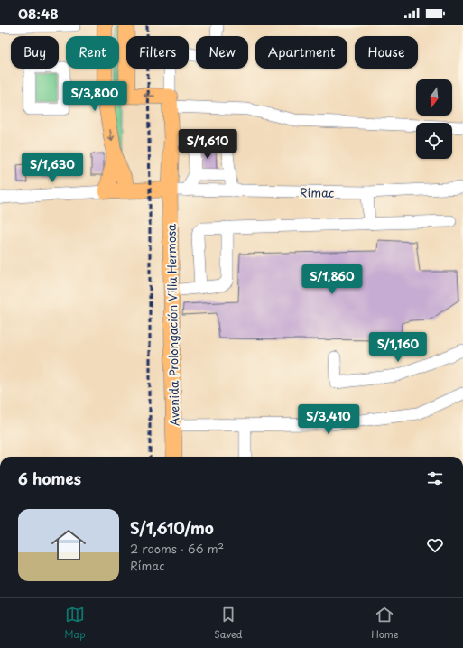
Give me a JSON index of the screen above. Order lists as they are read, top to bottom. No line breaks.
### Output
{"streets":{"main road":["Avenida Prolongación Villa Hermosa"],"street":["Rímac"]},"crossings":[["Rímac","Avenida Prolongación Villa Hermosa"]],"north":"bottom","page":{"status":"08:48","chip":["Buy","Rent","Filters","New","Apartment","House"],"price":["S/3,800","S/1,610","S/1,630","S/1,860","S/1,160","S/3,410"],"heading":"6 homes","list":[{"name":"S/1,610/mo","note":"2 rooms · 66 m² · Rímac"}],"tabs":["Map","Saved","Home"]}}
